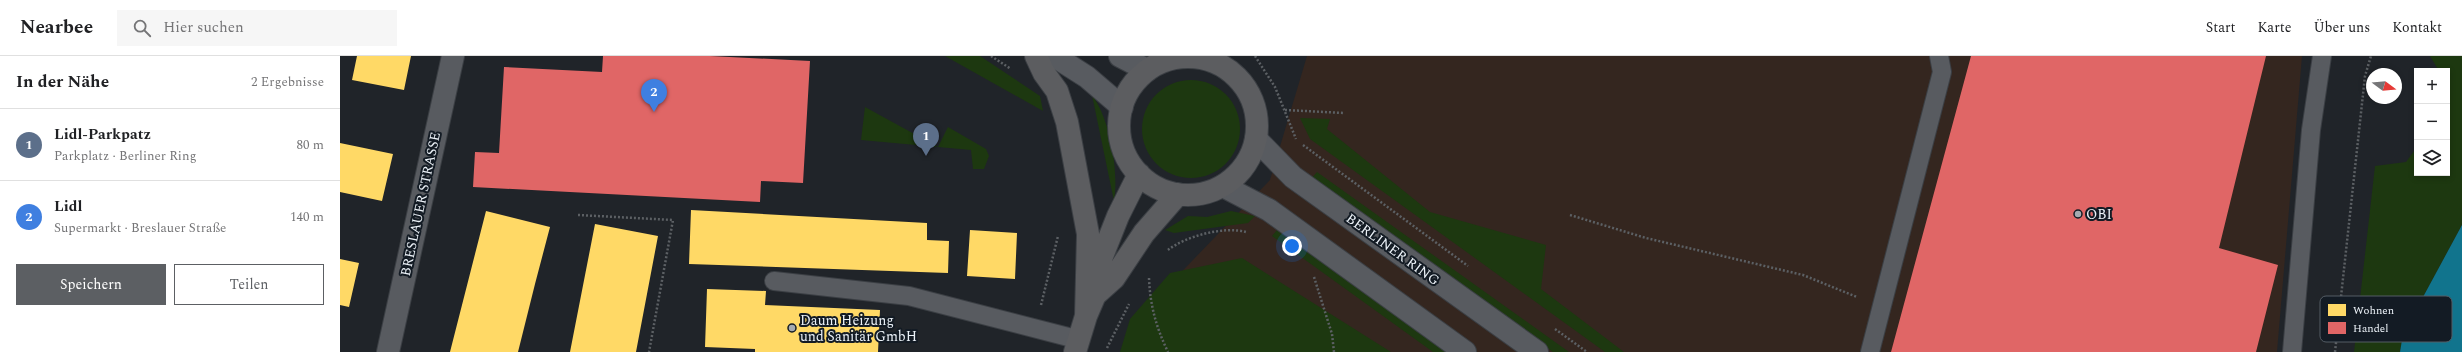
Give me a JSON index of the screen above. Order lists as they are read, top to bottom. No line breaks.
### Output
{"streets":{"street":["BRESLAUER STRASSE","BERLINER RING"]},"places":["OBI","Daum Heizung und Sanitär GmbH"],"legend":["Wohnen","Handel"],"north":"right","page":{"header":"Nearbee","search":"Hier suchen","nav":["Start","Karte","Über uns","Kontakt"],"heading":["In der Nähe","2 Ergebnisse"],"map_buttons":["+","−"],"pins":["2","1"],"list":[{"mark":"1","name":"Lidl-Parkpatz","note":"Parkplatz · Berliner Ring","value":"80 m"},{"mark":"2","name":"Lidl","note":"Supermarkt · Breslauer Straße","value":"140 m"}],"buttons":["Speichern","Teilen"]}}
